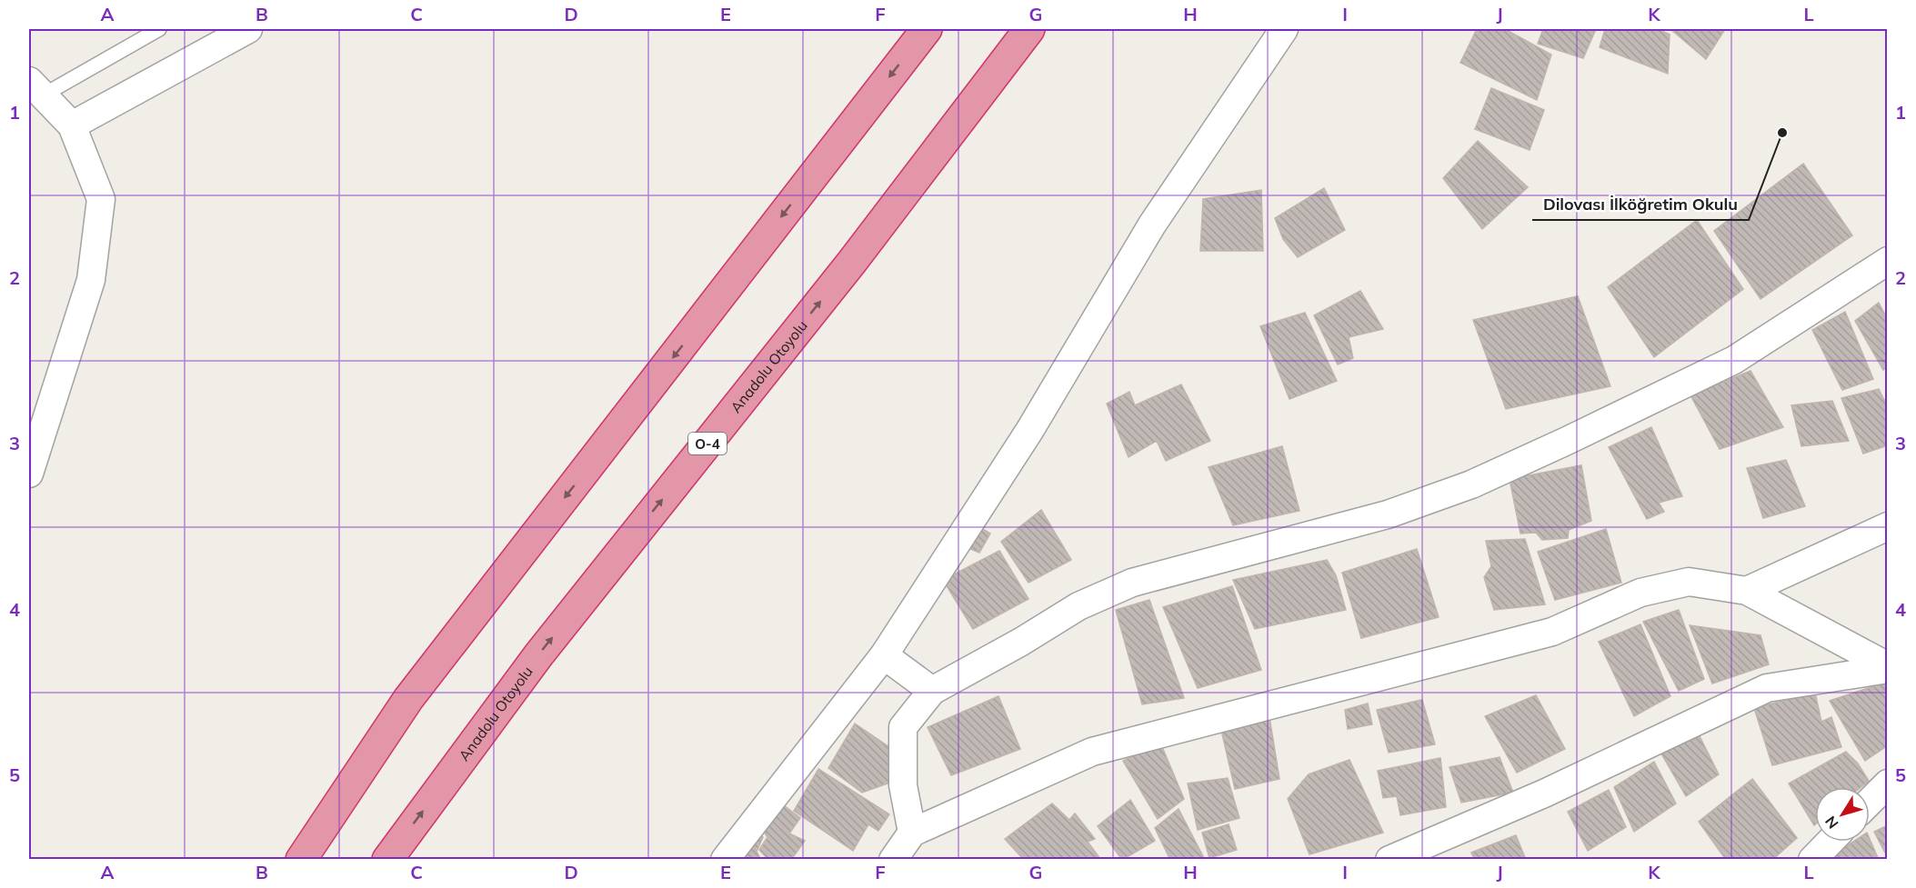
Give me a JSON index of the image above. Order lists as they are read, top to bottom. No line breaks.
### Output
{"streets":{"highway":["Anadolu Otoyolu","O-4"]},"places":["Dilovası İlköğretim Okulu"],"north":"bottom left","grid":{"columns":["A","B","C","D","E","F","G","H","I","J","K","L"],"rows":["1","2","3","4","5"]}}
